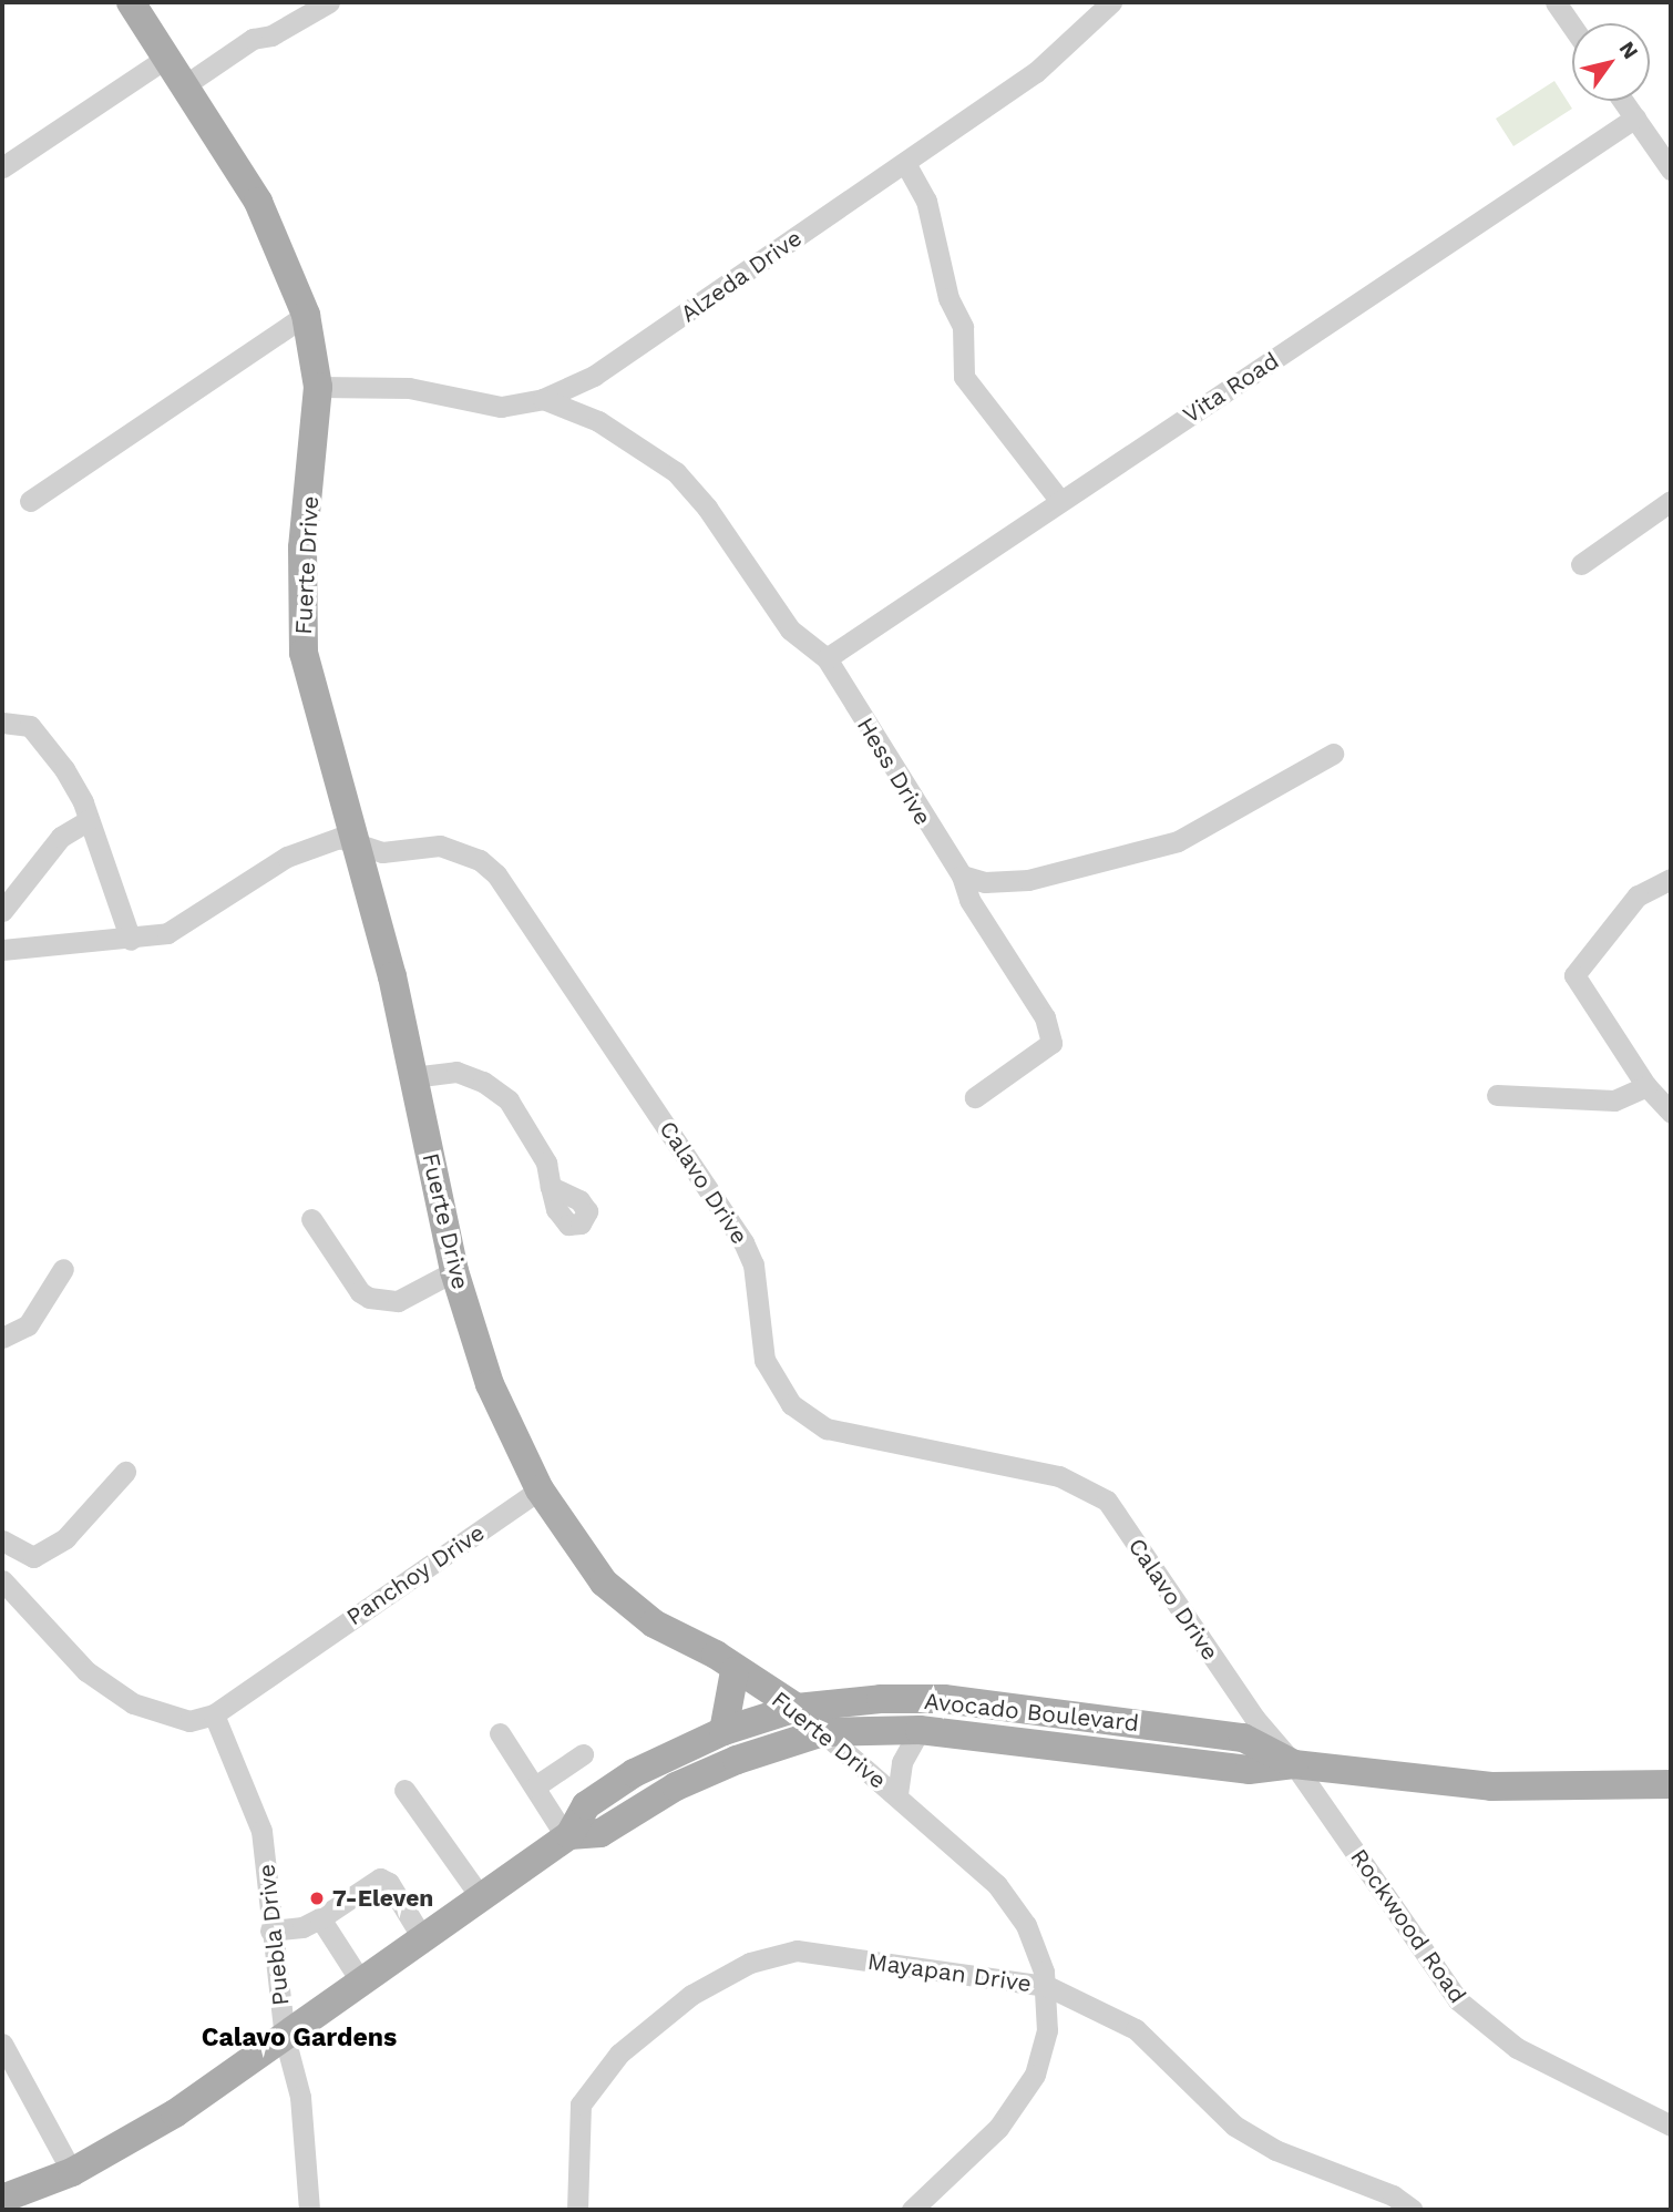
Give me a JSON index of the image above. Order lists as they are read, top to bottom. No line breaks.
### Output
{"streets":{"main road":["Fuerte Drive","Avocado Boulevard"],"street":["Alzeda Drive","Vita Road","Hess Drive","Calavo Drive","Panchoy Drive","Rockwood Road","Puebla Drive","Mayapan Drive"]},"crossings":[["Alzeda Drive","Fuerte Drive"],["Alzeda Drive","Hess Drive"],["Vita Road","Hess Drive"],["Fuerte Drive","Calavo Drive"],["Fuerte Drive","Panchoy Drive"],["Fuerte Drive","Avocado Boulevard"],["Fuerte Drive","Mayapan Drive"],["Calavo Drive","Avocado Boulevard"],["Calavo Drive","Rockwood Road"],["Panchoy Drive","Puebla Drive"],["Avocado Boulevard","Rockwood Road"],["Avocado Boulevard","Puebla Drive"]],"districts":["Calavo Gardens"],"places":["7-Eleven"],"north":"top right"}
